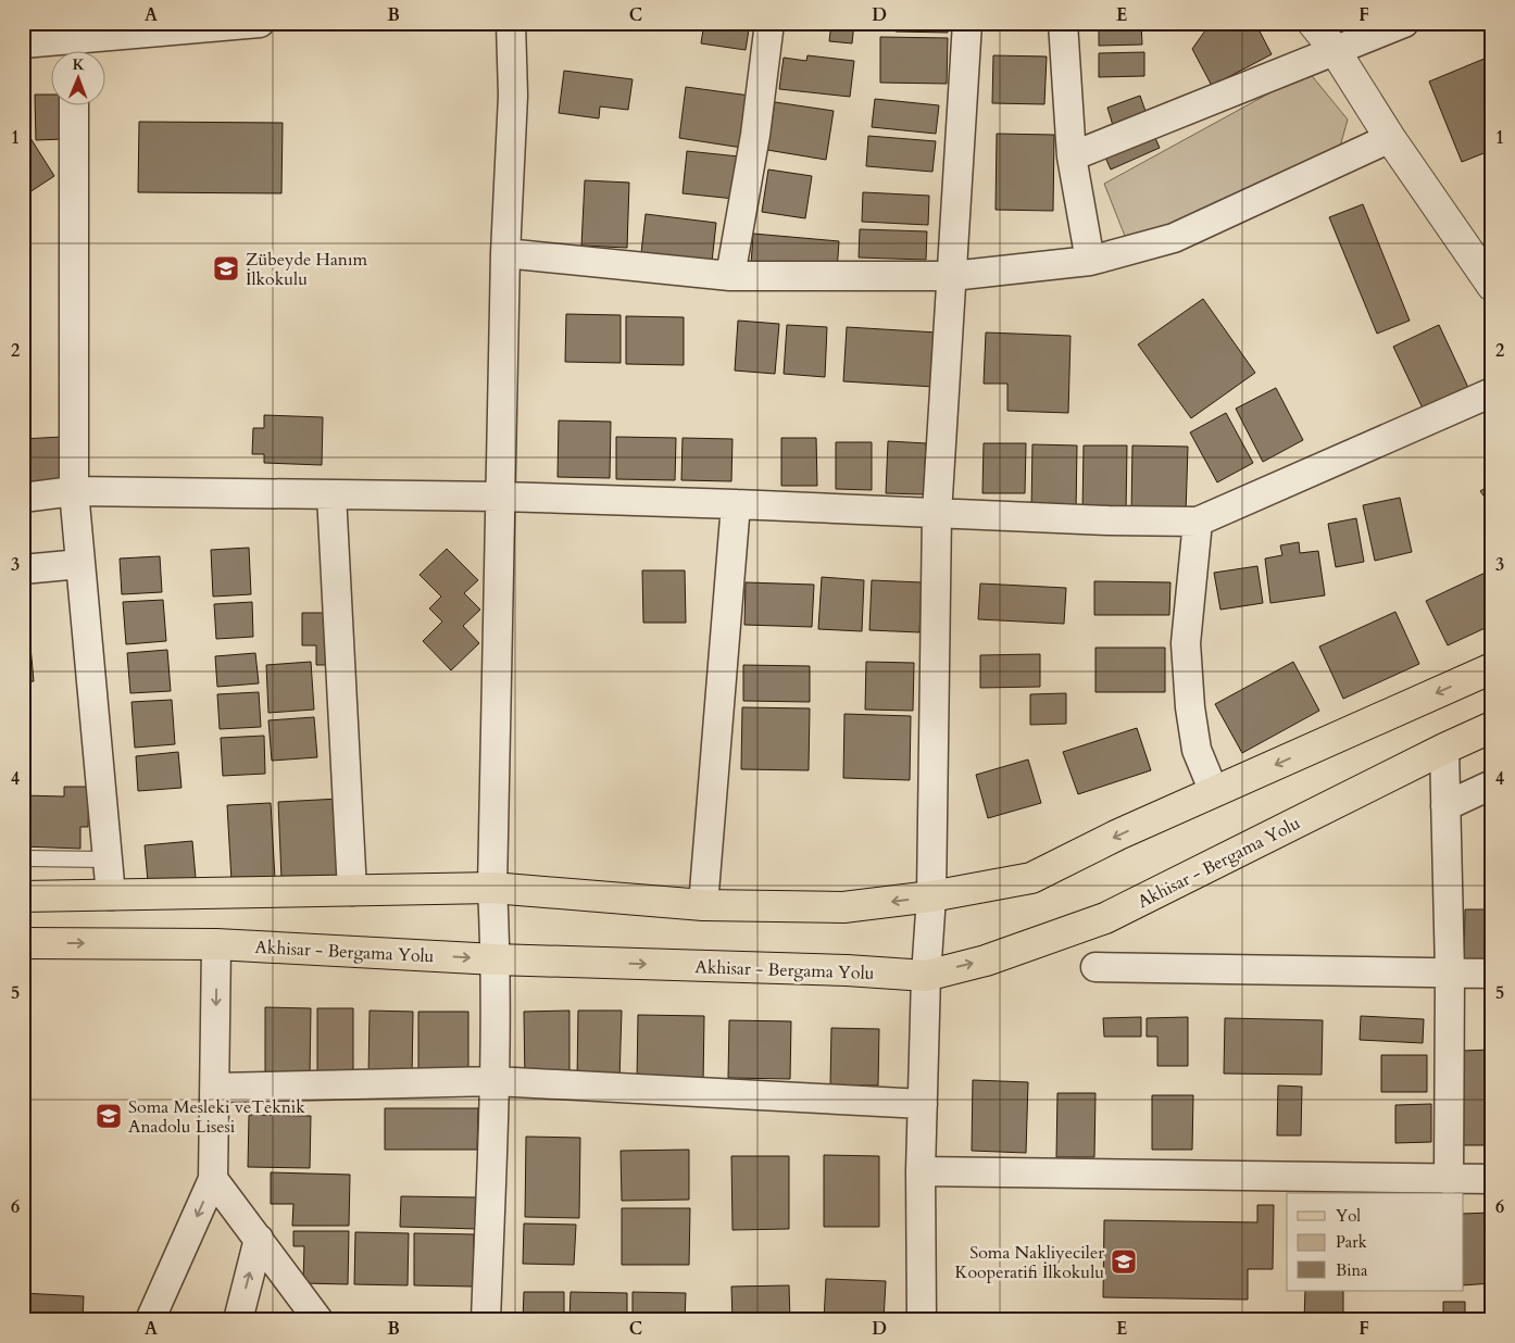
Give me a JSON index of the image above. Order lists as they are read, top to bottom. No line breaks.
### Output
{"streets":{"main road":["Akhisar - Bergama Yolu"]},"places":{"school or university":["Zübeyde Hanım İlkokulu","Soma Mesleki veTeknik Anadolu Lisesi","Soma Nakliyeciler Kooperatifi İlkokulu"]},"legend":["Yol","Park","Bina"],"north":"top","grid":{"columns":["A","B","C","D","E","F"],"rows":["1","2","3","4","5","6"]}}
